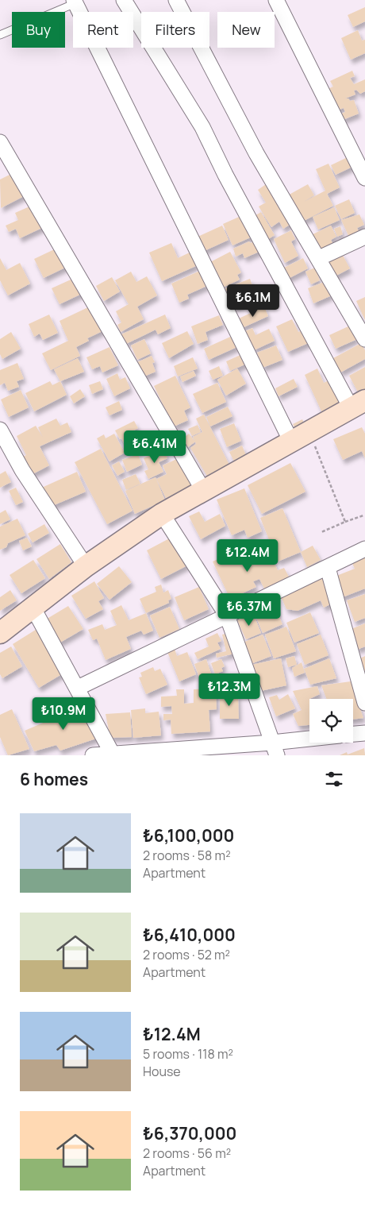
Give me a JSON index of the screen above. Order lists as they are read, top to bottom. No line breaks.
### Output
{"page":{"chip":["Buy","Rent","Filters","New"],"price":["₺6.1M","₺6.41M","₺12.4M","₺6.37M","₺12.3M","₺10.9M"],"heading":"6 homes","list":[{"name":"₺6,100,000","note":"2 rooms · 58 m² · Apartment"},{"name":"₺6,410,000","note":"2 rooms · 52 m² · Apartment"},{"name":"₺12.4M","note":"5 rooms · 118 m² · House"},{"name":"₺6,370,000","note":"2 rooms · 56 m² · Apartment"}]}}
